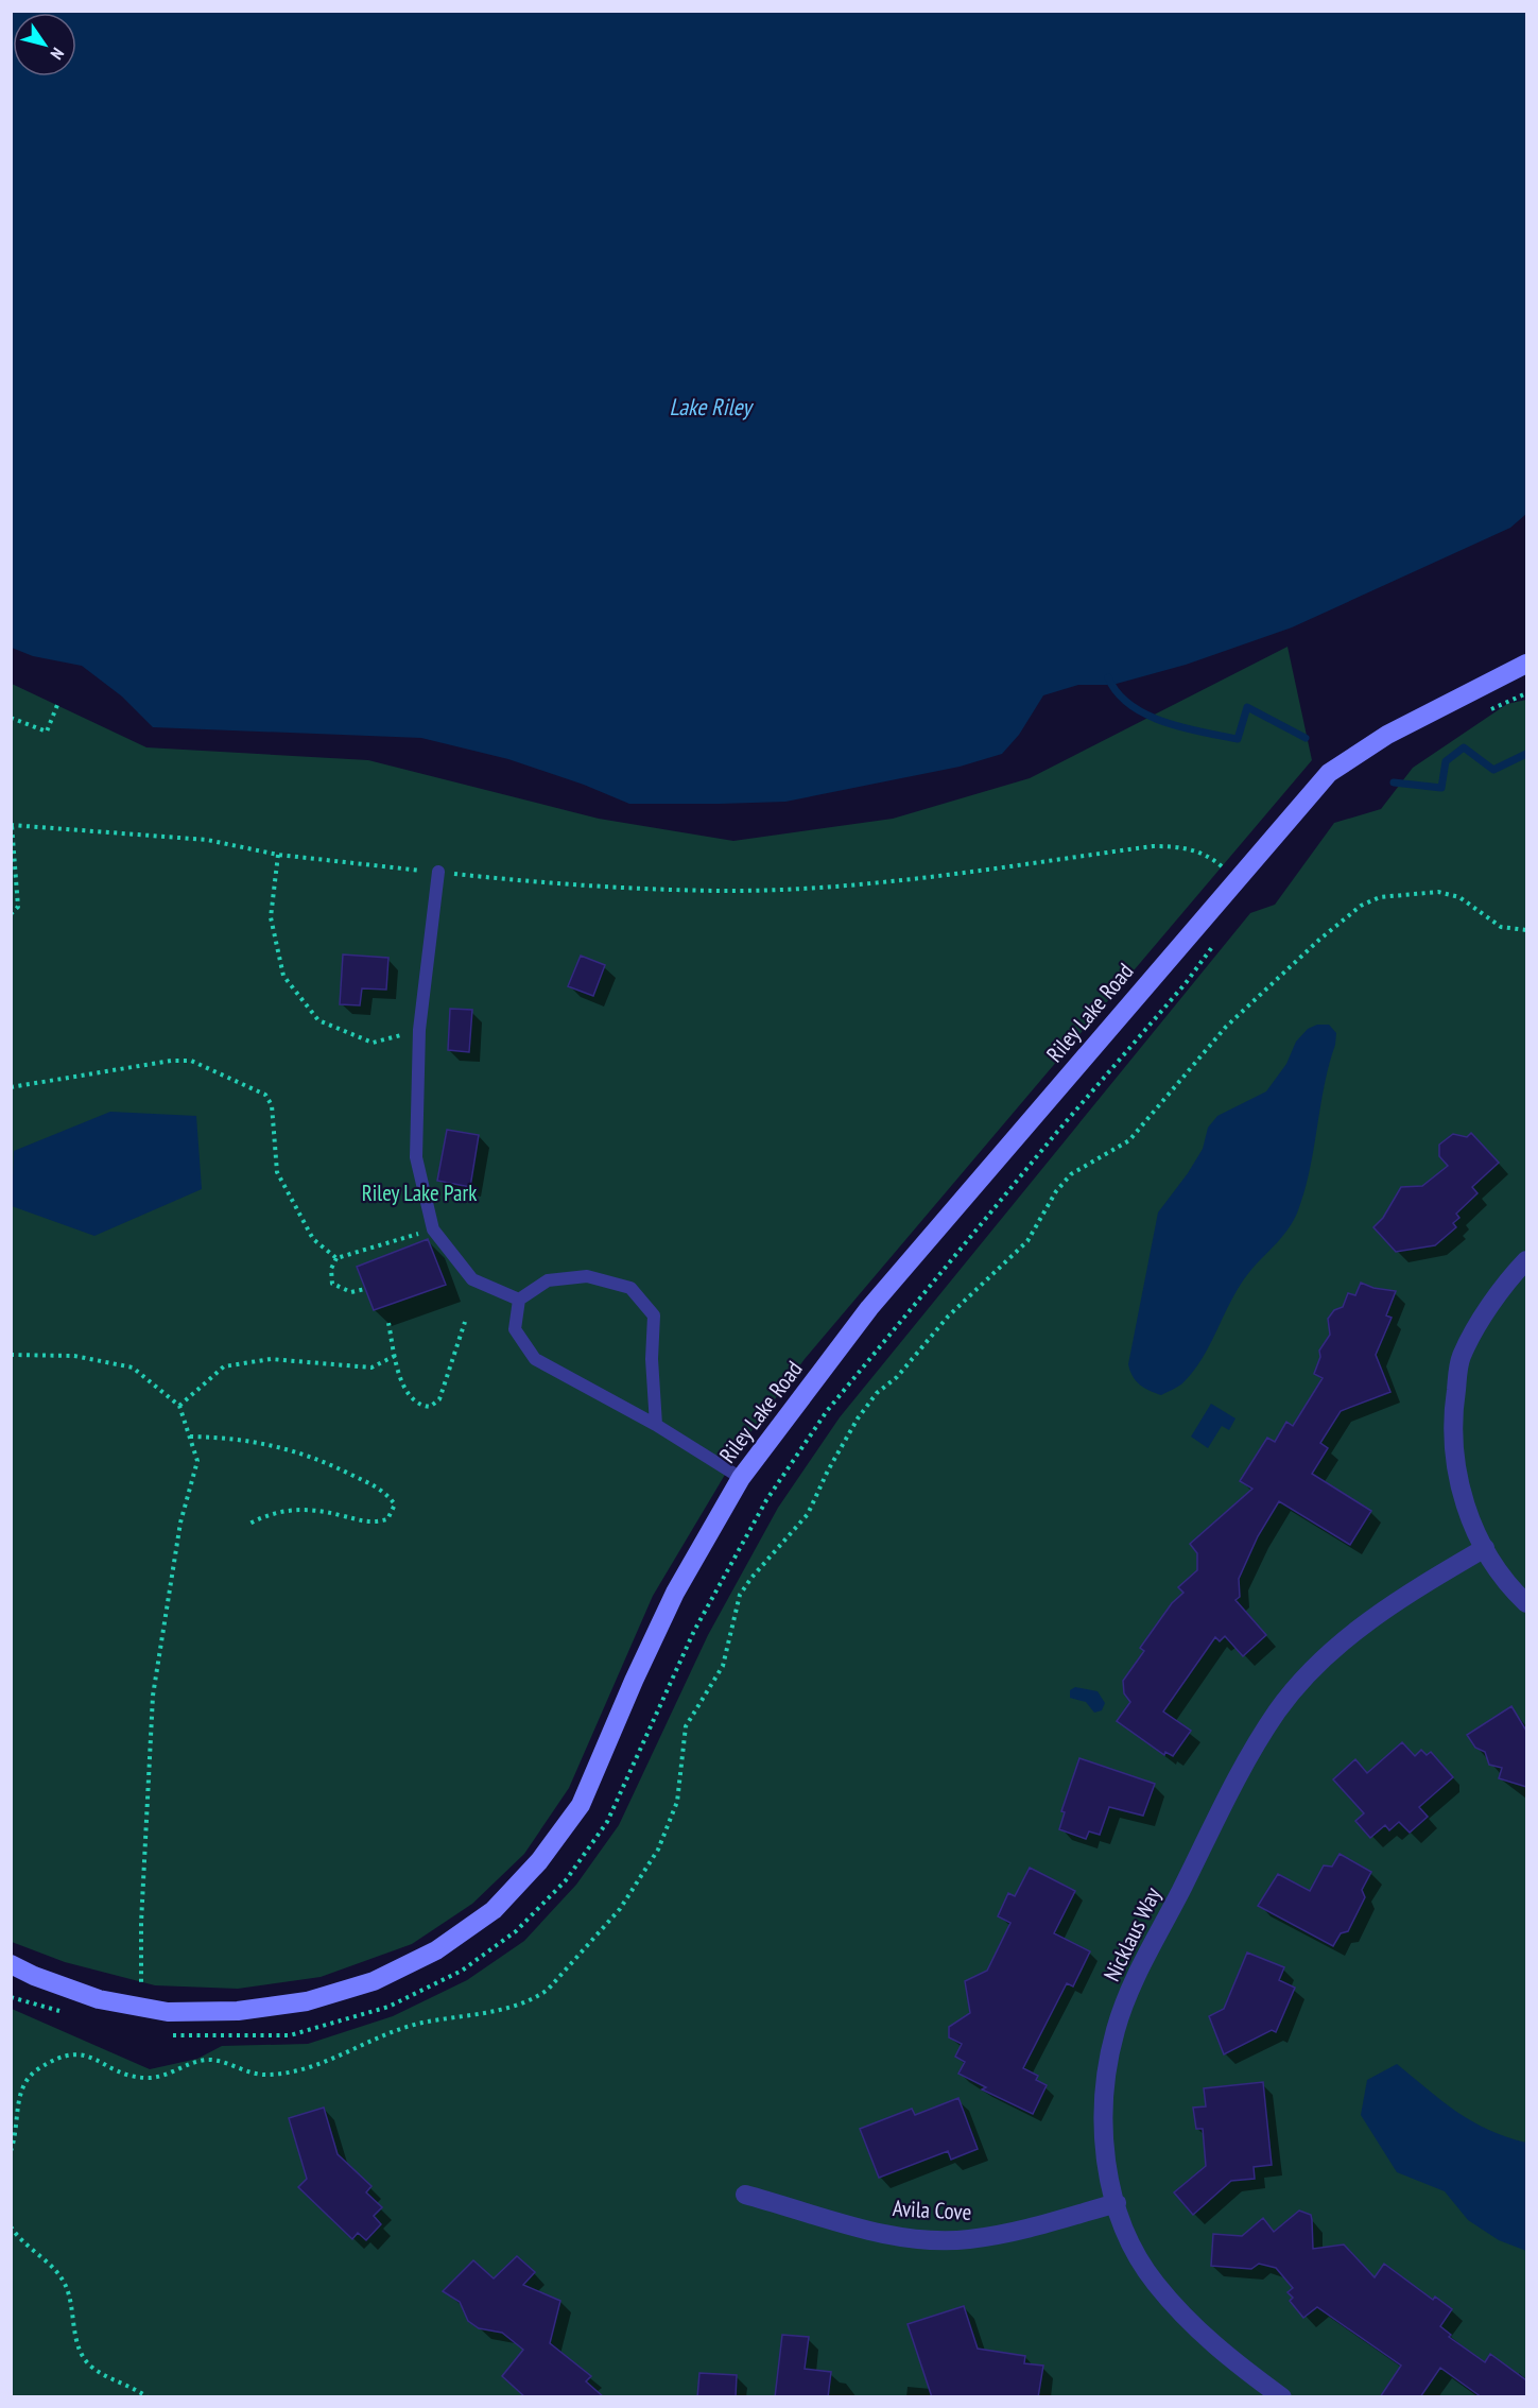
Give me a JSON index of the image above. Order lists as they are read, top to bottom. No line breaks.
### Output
{"streets":{"street":["Riley Lake Road","Nicklaus Way","Avila Cove"]},"crossings":[["Nicklaus Way","Avila Cove"]],"water":["Lake Riley"],"parks":["Riley Lake Park"],"north":"bottom right"}
